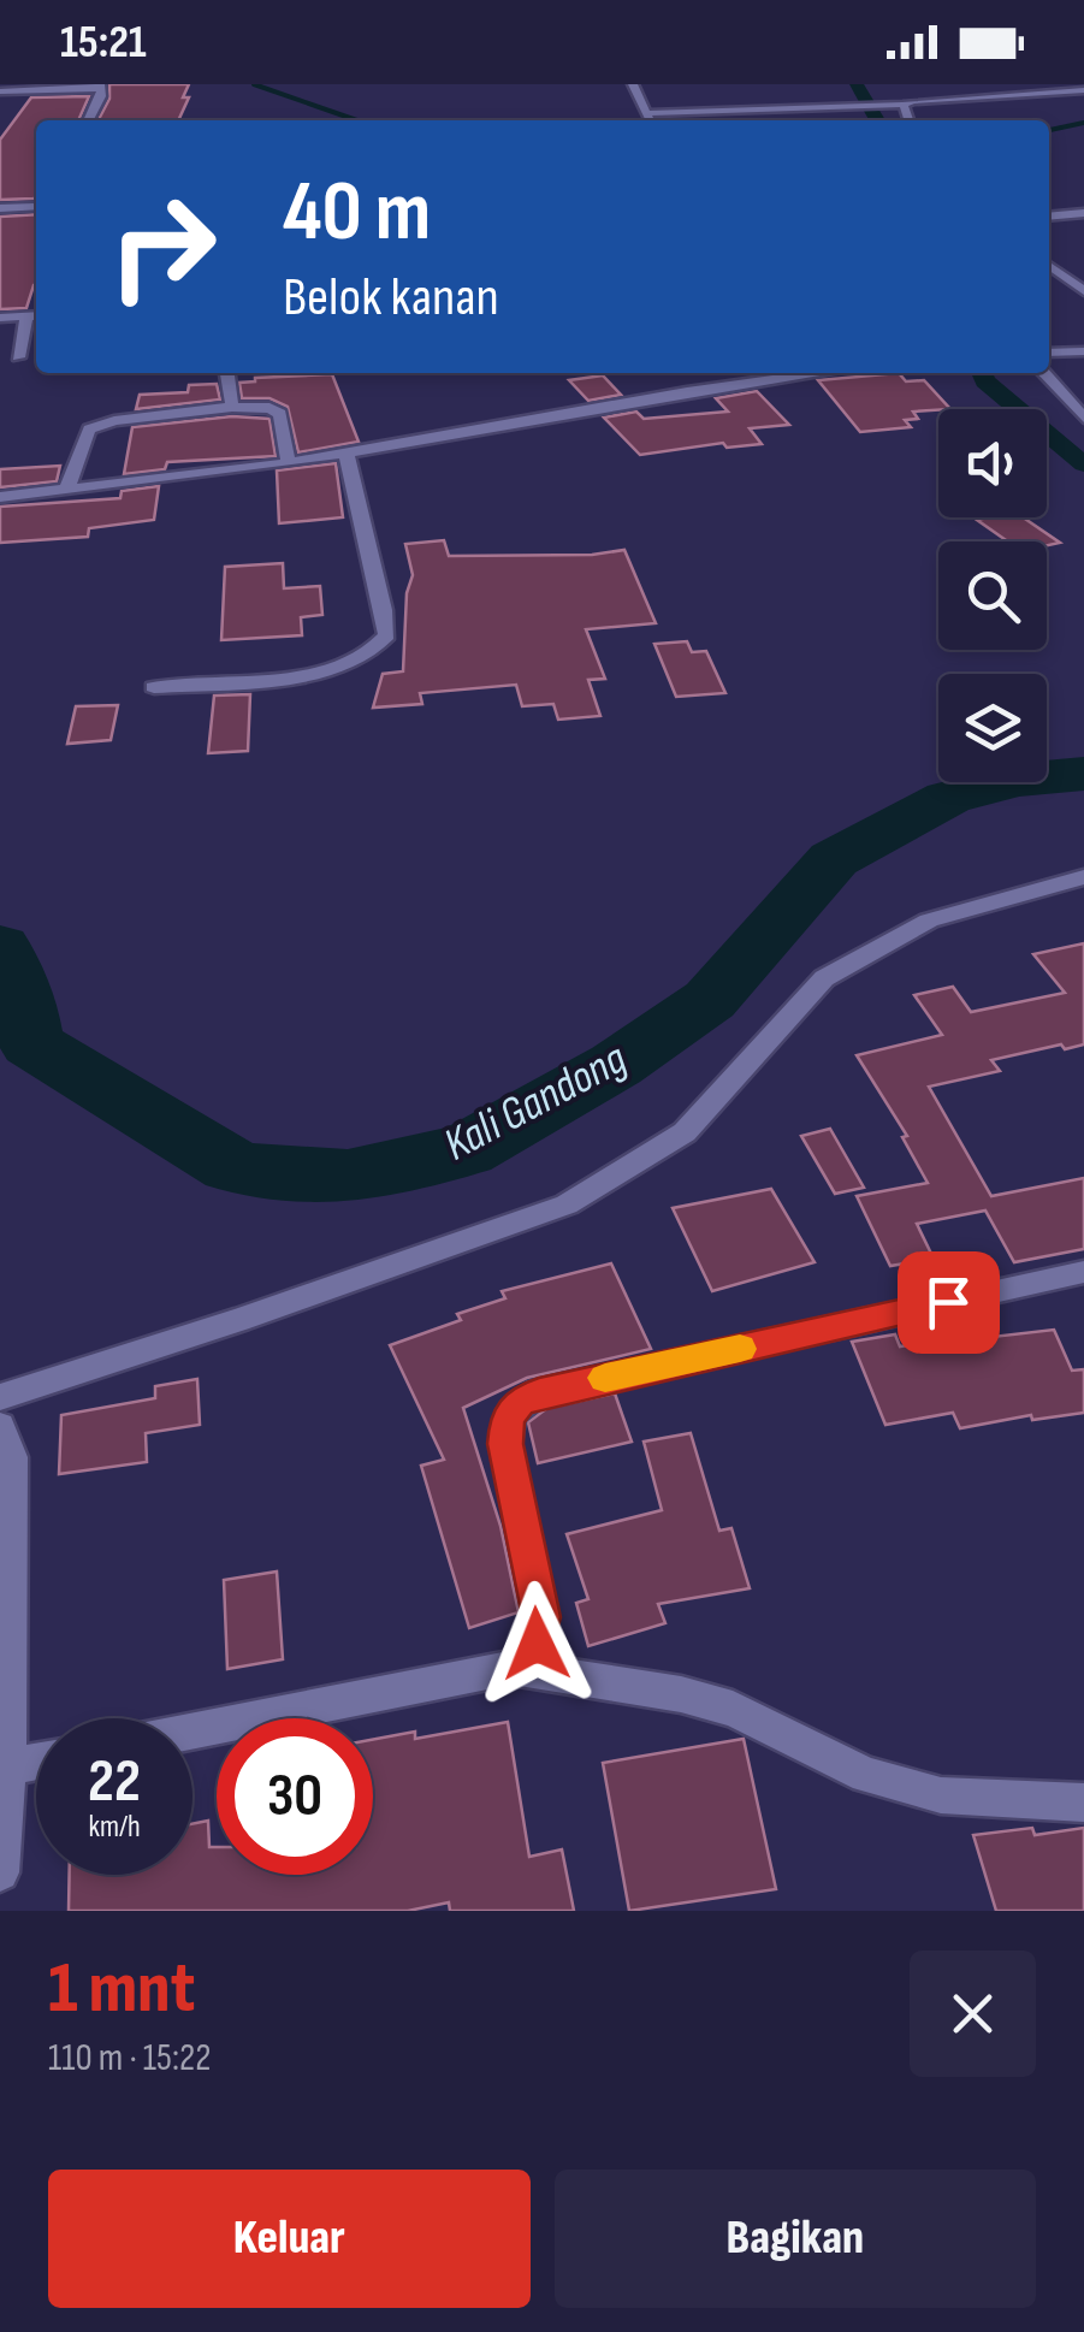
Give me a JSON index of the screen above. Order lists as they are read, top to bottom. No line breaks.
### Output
{"water":["Kali Gandong"],"page":{"status":"15:21","turn":["40 m","Belok kanan"],"speed":"22 km/h","limit":"30","heading":["1 mnt","110 m · 15:22"],"buttons":["Keluar","Bagikan"]}}
